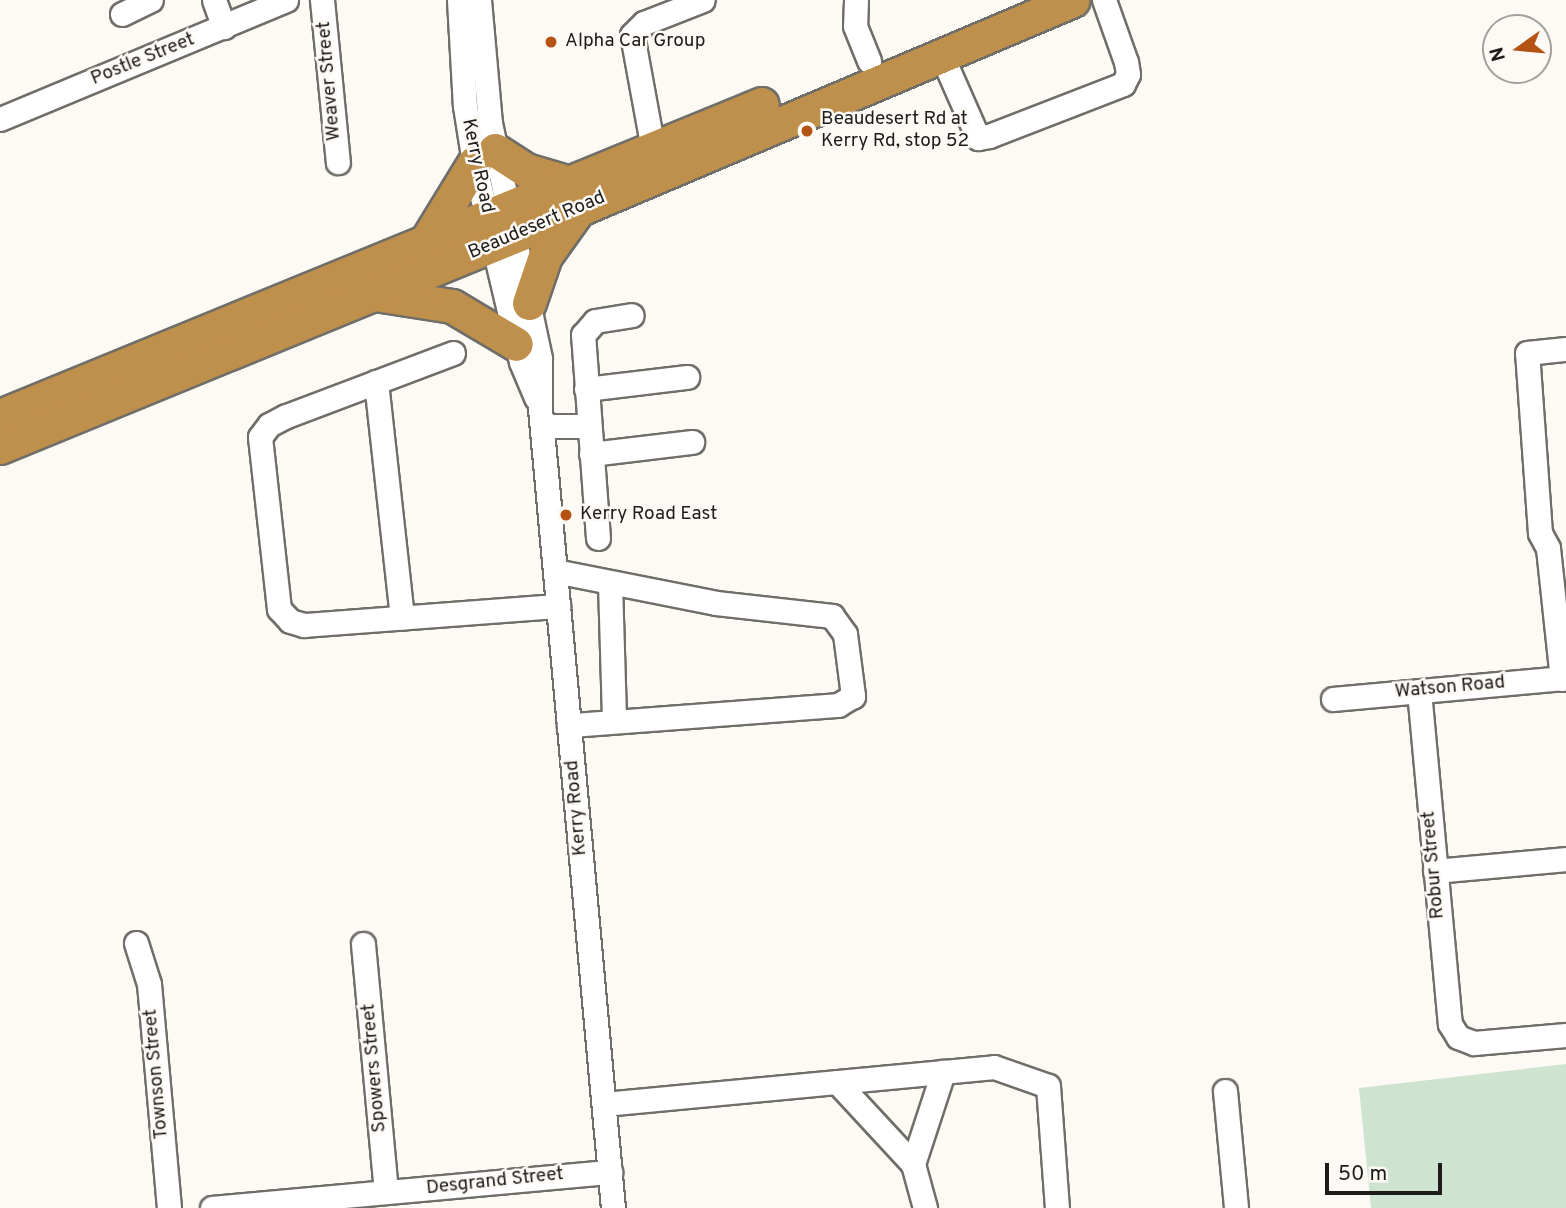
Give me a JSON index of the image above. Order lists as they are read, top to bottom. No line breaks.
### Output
{"streets":{"highway":["Beaudesert Road"],"street":["Postle Street","Weaver Street","Kerry Road","Watson Road","Robur Street","Spowers Street","Townson Street","Desgrand Street"]},"crossings":[["Kerry Road","Beaudesert Road"],["Kerry Road","Desgrand Street"],["Watson Road","Robur Street"],["Spowers Street","Desgrand Street"]],"places":["Alpha Car Group","Beaudesert Rd at Kerry Rd, stop 52","Kerry Road East"],"scale_bar":"50 m","north":"left"}
